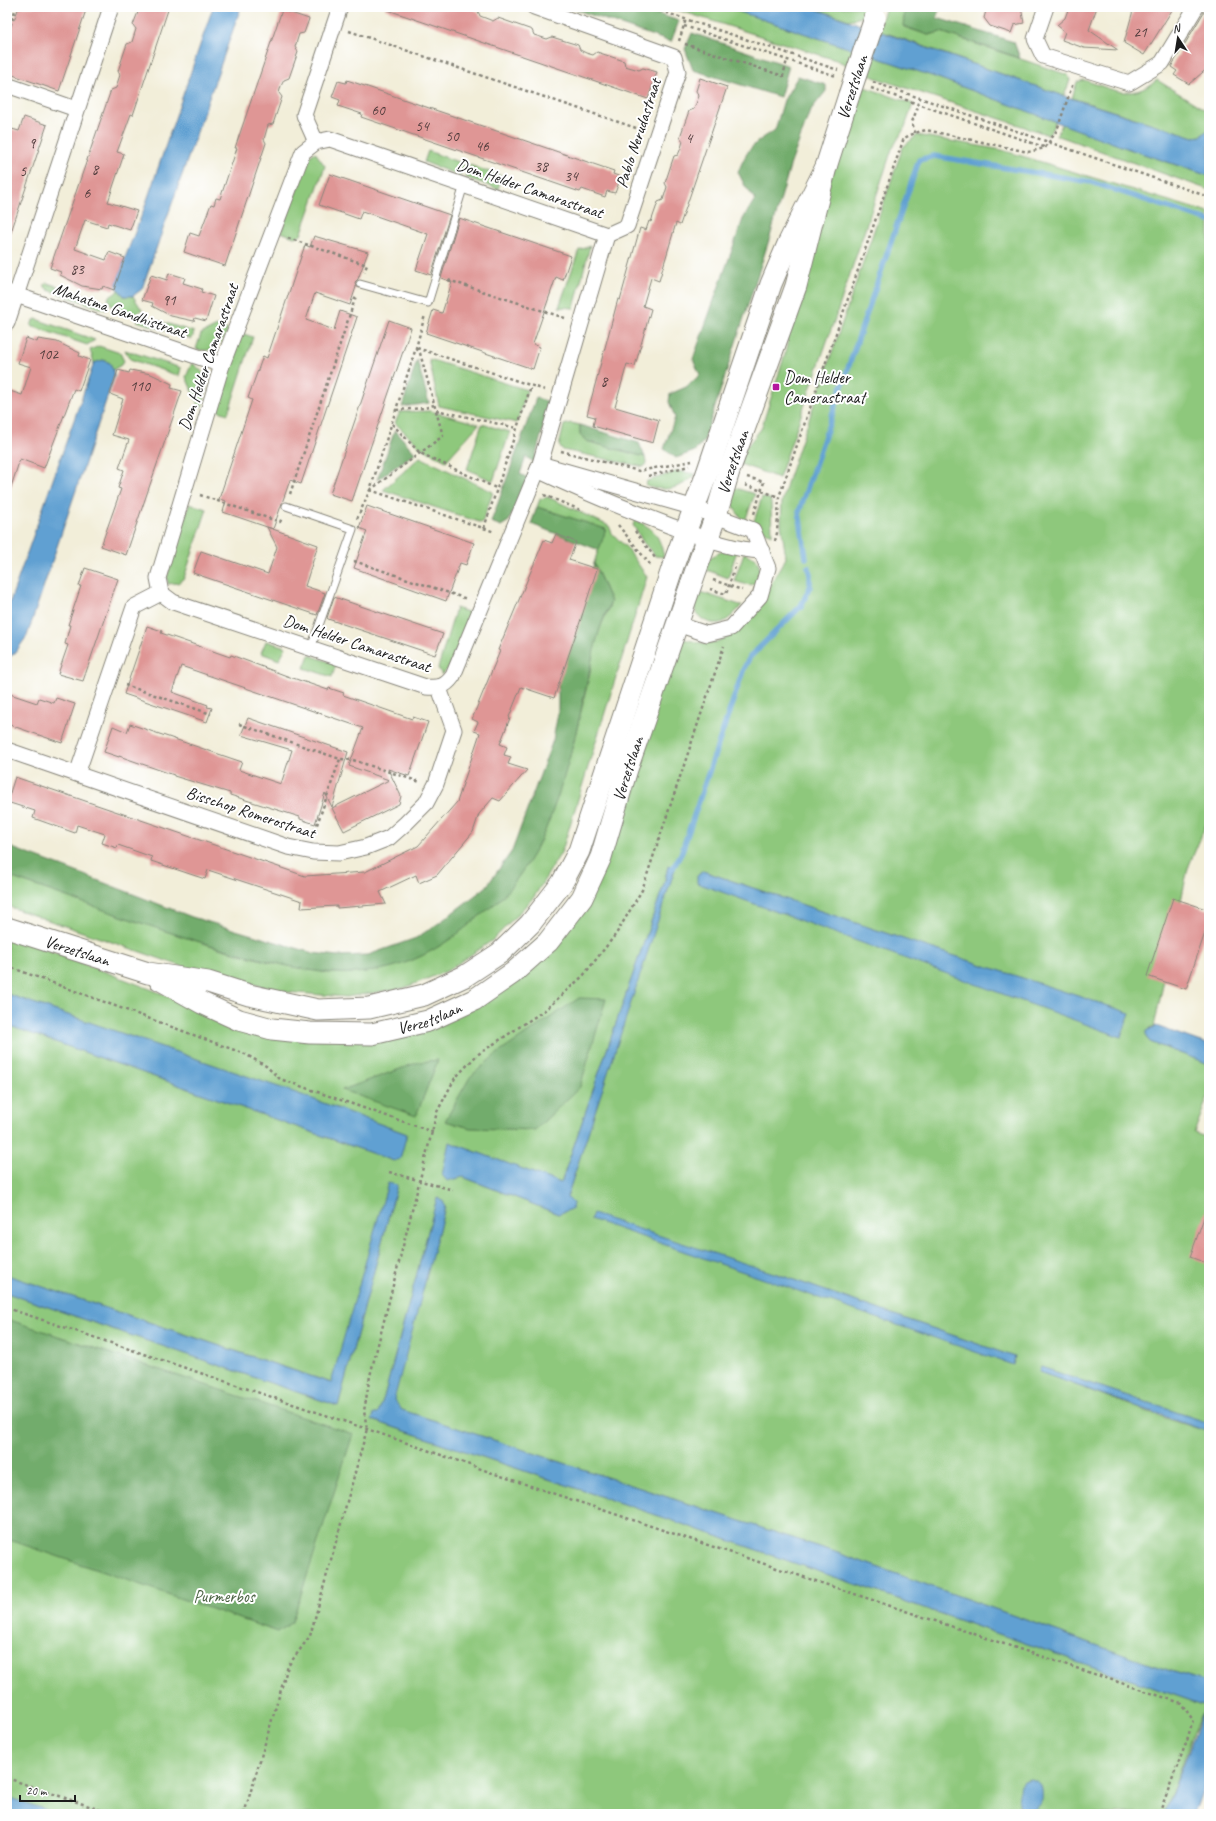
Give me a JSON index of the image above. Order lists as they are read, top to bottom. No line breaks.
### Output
{"streets":{"main road":["Verzetslaan"],"street":["Pablo Nerudastraat","Dom Helder Camarastraat","Mahatma Gandhistraat","Bisschop Romerostraat"]},"crossings":[["Pablo Nerudastraat","Dom Helder Camarastraat"],["Dom Helder Camarastraat","Mahatma Gandhistraat"],["Dom Helder Camarastraat","Bisschop Romerostraat"]],"parks":["Purmerbos"],"places":{"transit":["Dom Helder Camerastraat"]},"house_numbers":["21","60","54","50","4","9","46","38","8","5","34","6","83","91","102","8","110"],"scale_bar":"20 m","north":"top"}
